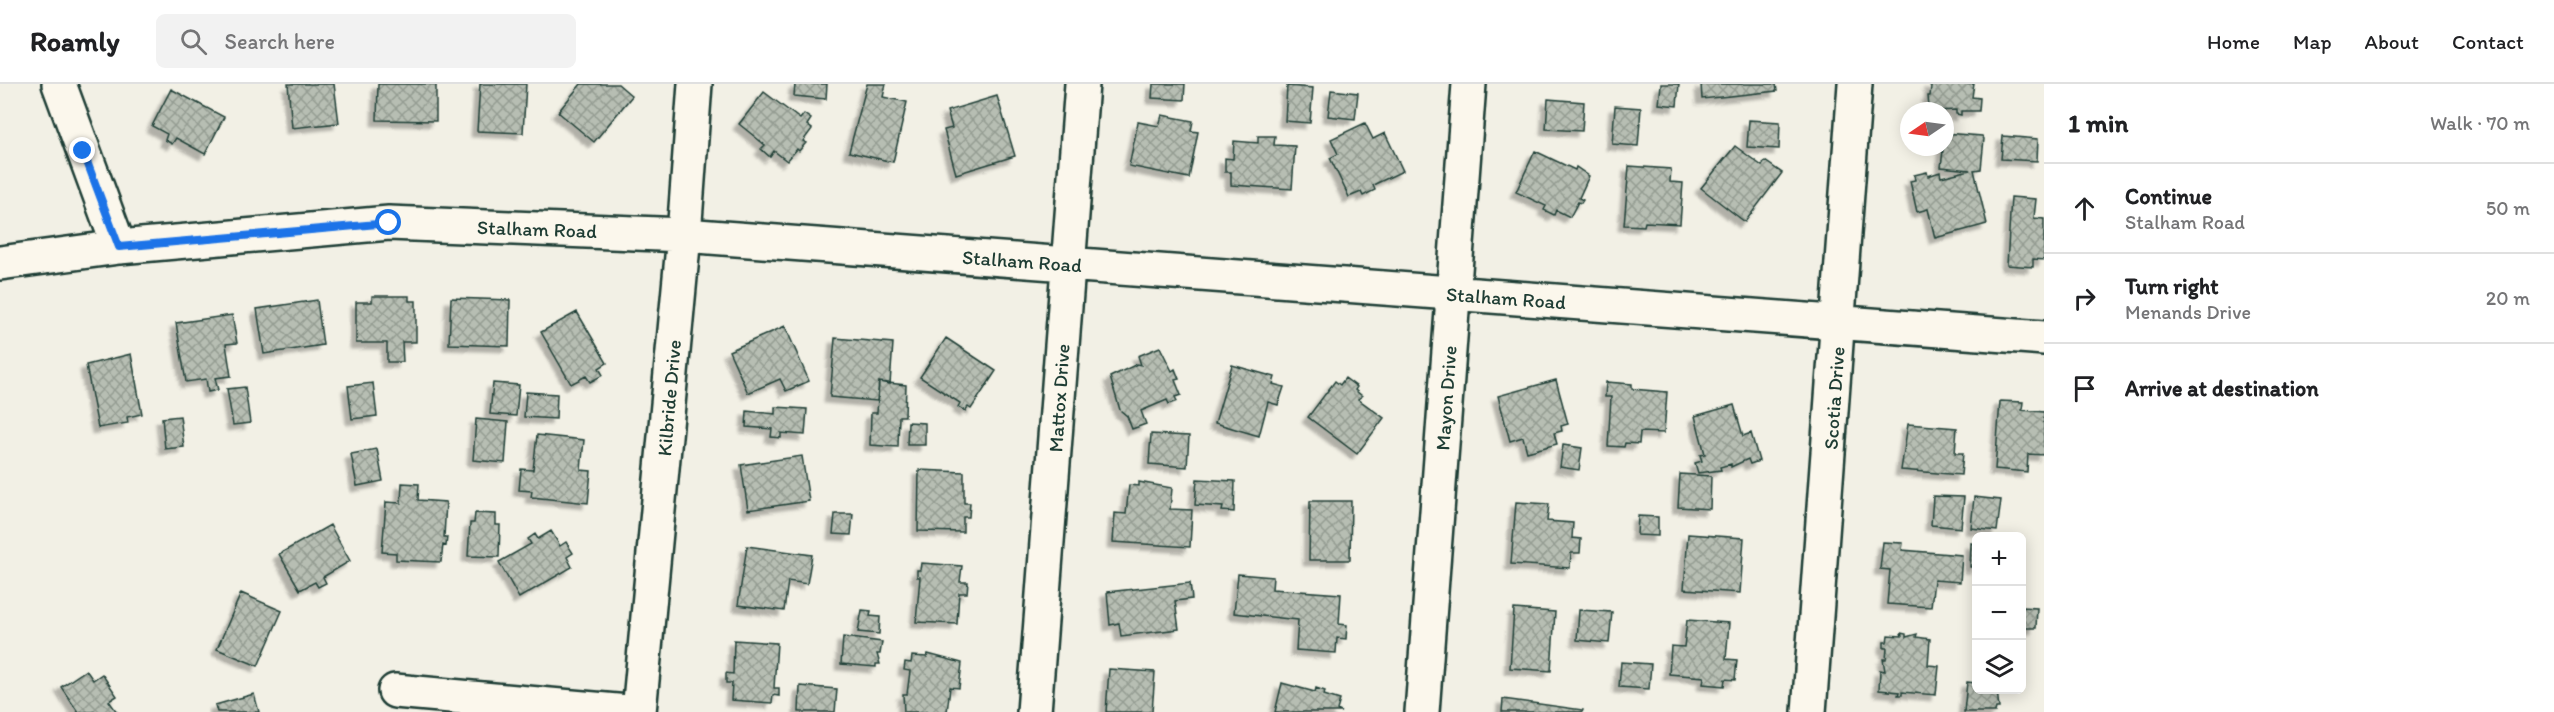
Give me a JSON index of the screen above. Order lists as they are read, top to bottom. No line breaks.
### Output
{"streets":{"street":["Stalham Road","Kilbride Drive","Mattox Drive","Mayon Drive","Scotia Drive"]},"crossings":[["Stalham Road","Kilbride Drive"],["Stalham Road","Mattox Drive"],["Stalham Road","Mayon Drive"],["Stalham Road","Scotia Drive"]],"north":"left","page":{"header":"Roamly","search":"Search here","nav":["Home","Map","About","Contact"],"heading":["1 min","Walk · 70 m"],"list":[["Continue","Stalham Road","50 m"],["Turn right","Menands Drive","20 m"],"Arrive at destination"],"map_buttons":["+","−"]}}
